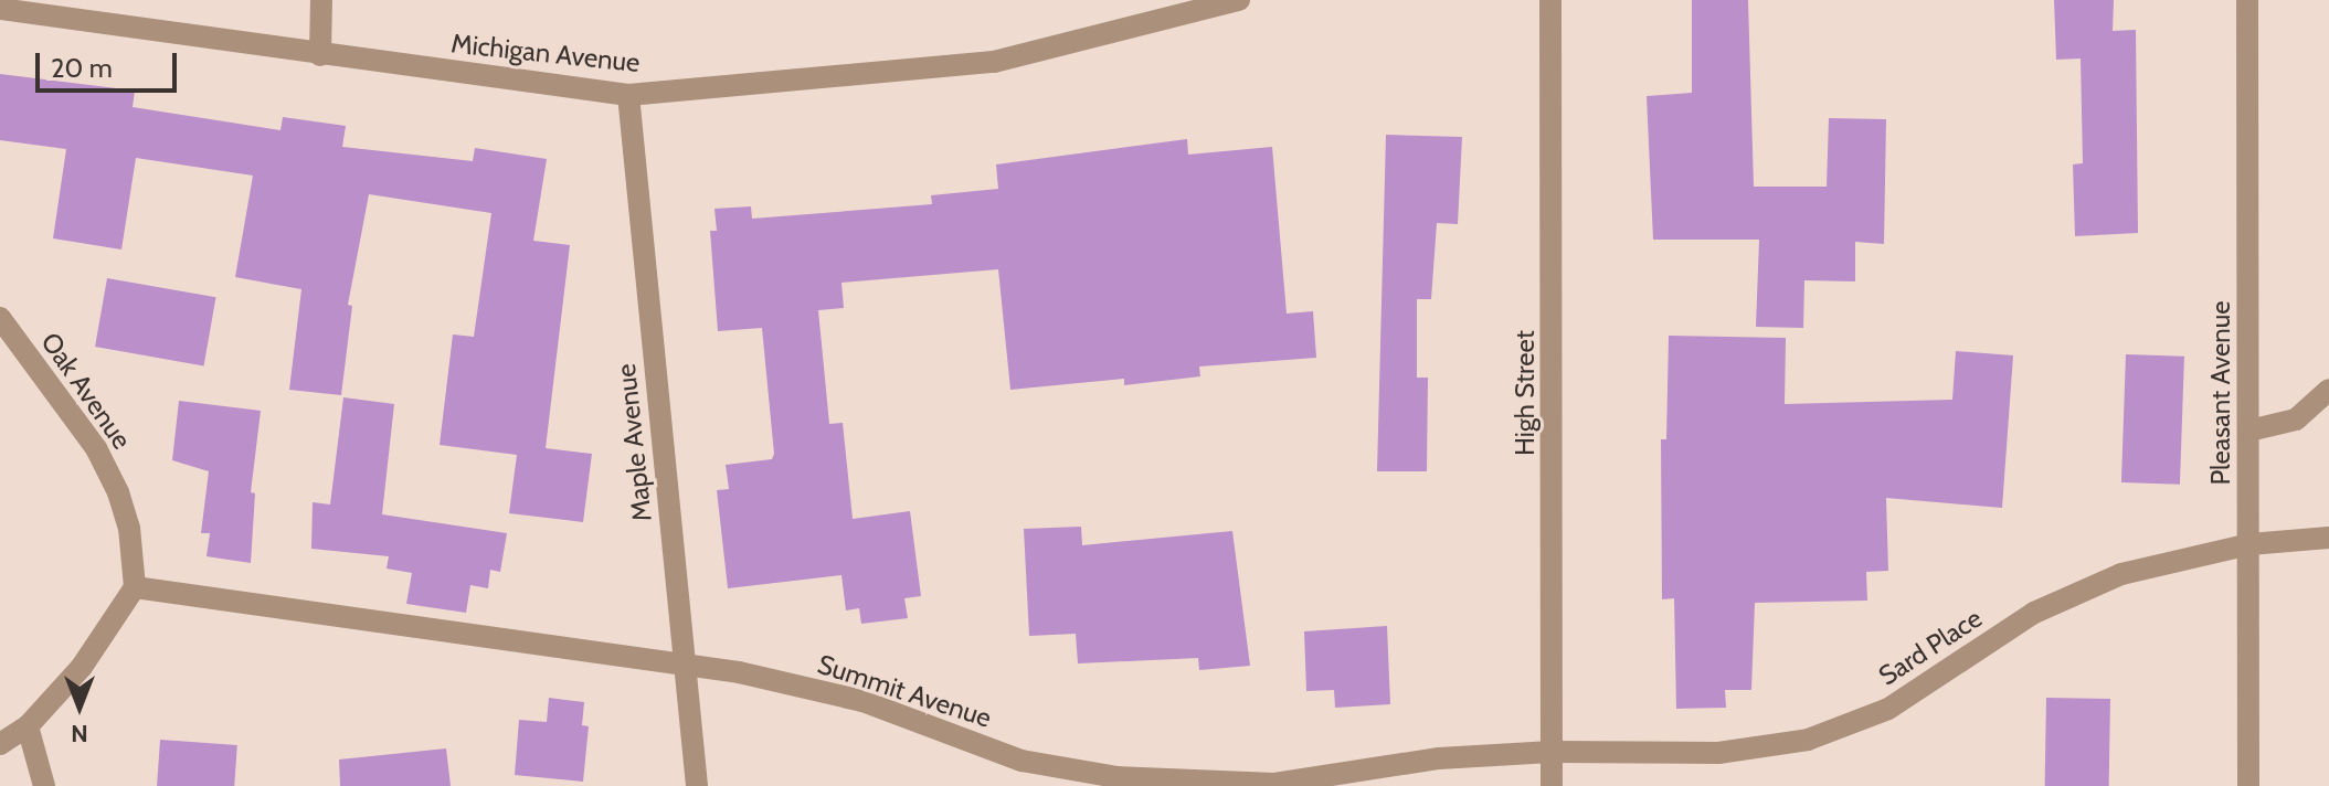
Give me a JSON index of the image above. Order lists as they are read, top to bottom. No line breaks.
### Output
{"streets":{"street":["Michigan Avenue","Oak Avenue","High Street","Pleasant Avenue","Maple Avenue","Sard Place","Summit Avenue"]},"crossings":[["Michigan Avenue","Maple Avenue"],["Oak Avenue","Summit Avenue"],["High Street","Sard Place"],["High Street","Summit Avenue"],["Pleasant Avenue","Sard Place"],["Maple Avenue","Summit Avenue"],["Sard Place","Summit Avenue"]],"scale_bar":"20 m","north":"bottom"}
